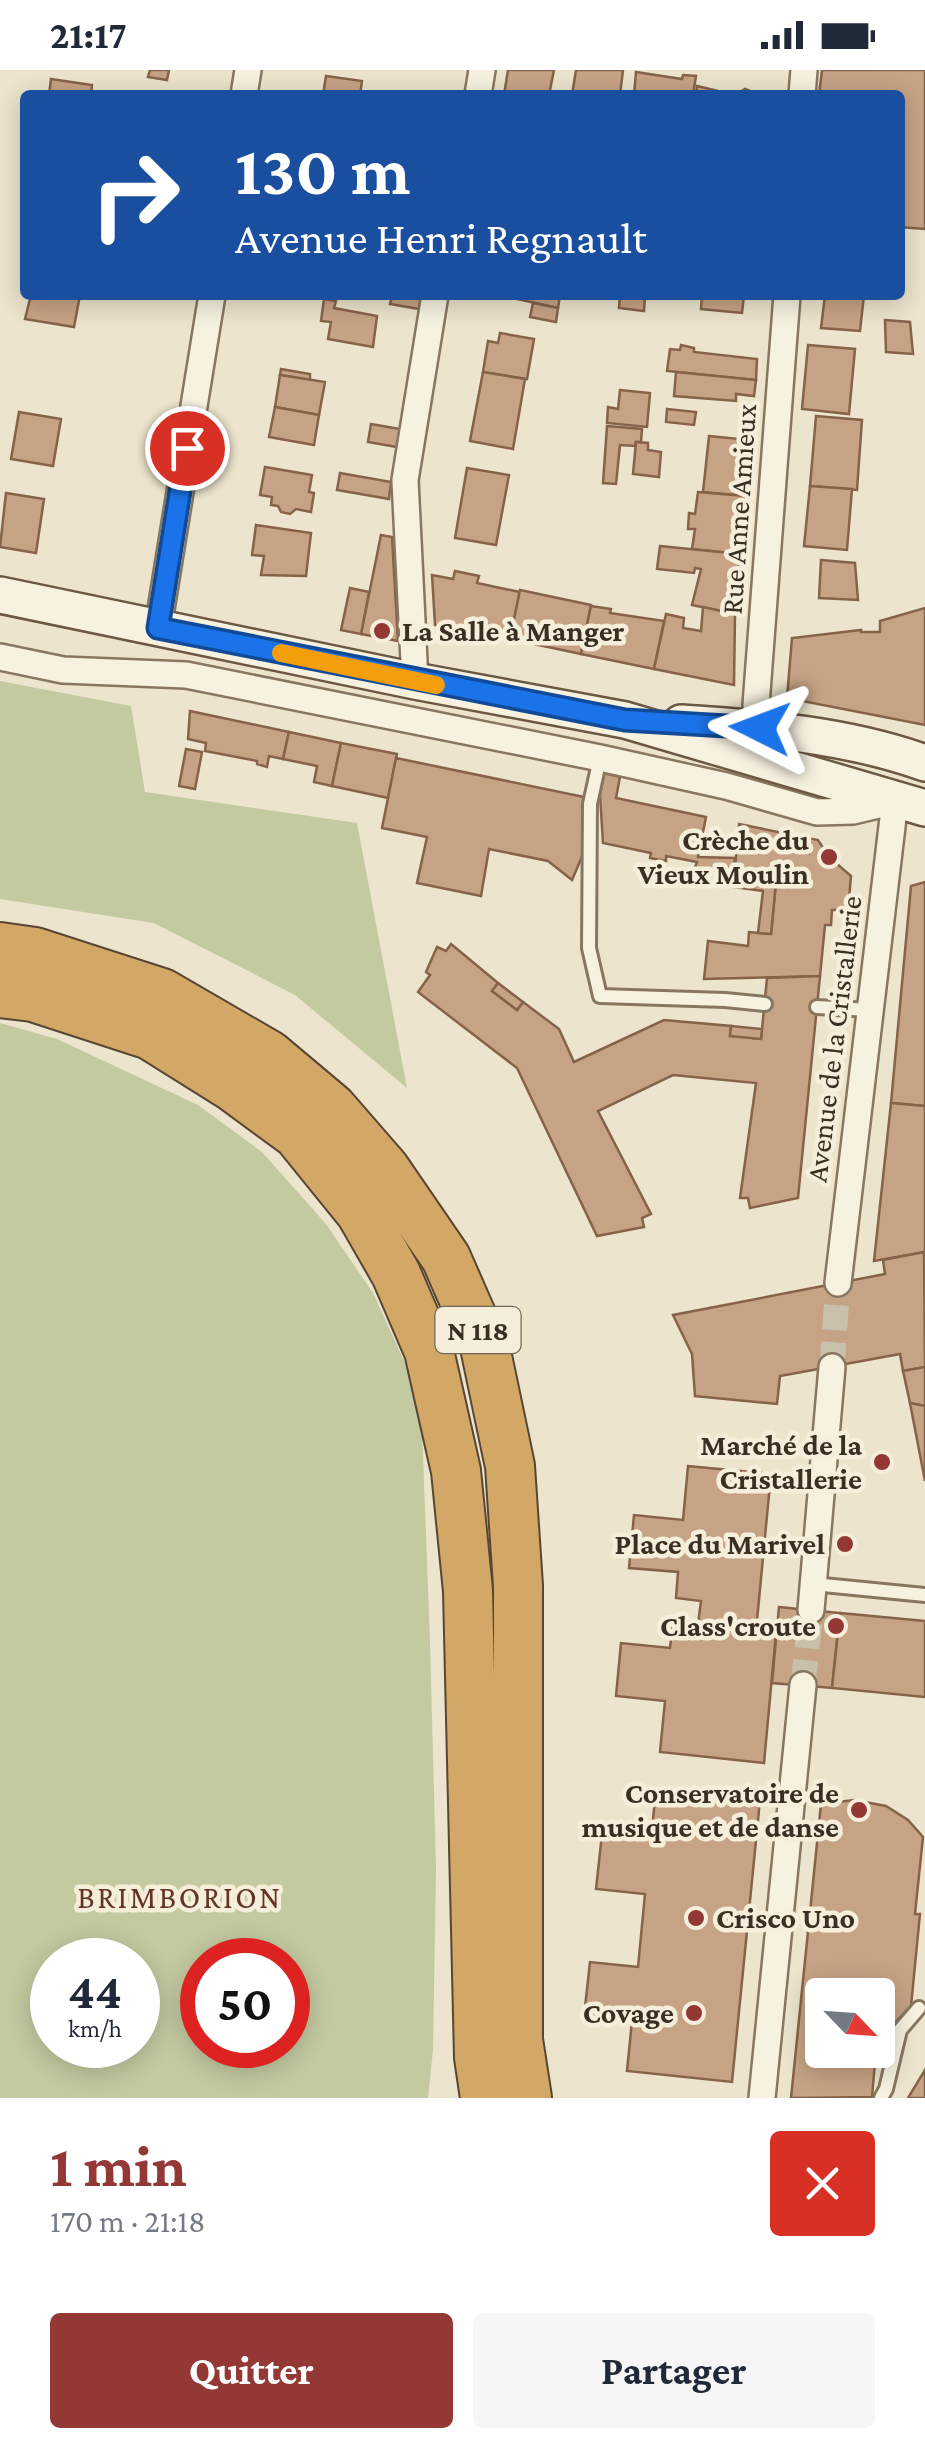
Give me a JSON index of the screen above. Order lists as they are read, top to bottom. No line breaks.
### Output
{"streets":{"highway":["N 118"],"street":["Rue Anne Amieux","Avenue de la Cristallerie"]},"districts":["BRIMBORION"],"places":["La Salle à Manger","Crèche du Vieux Moulin","Marché de la Cristallerie","Place du Marivel","Class'croute","Conservatoire de musique et de danse","Crisco Uno","Covage"],"north":"bottom right","page":{"status":"21:17","turn":["130 m","Avenue Henri Regnault"],"speed":"44 km/h","limit":"50","heading":["1 min","170 m · 21:18"],"buttons":["Quitter","Partager"]}}
